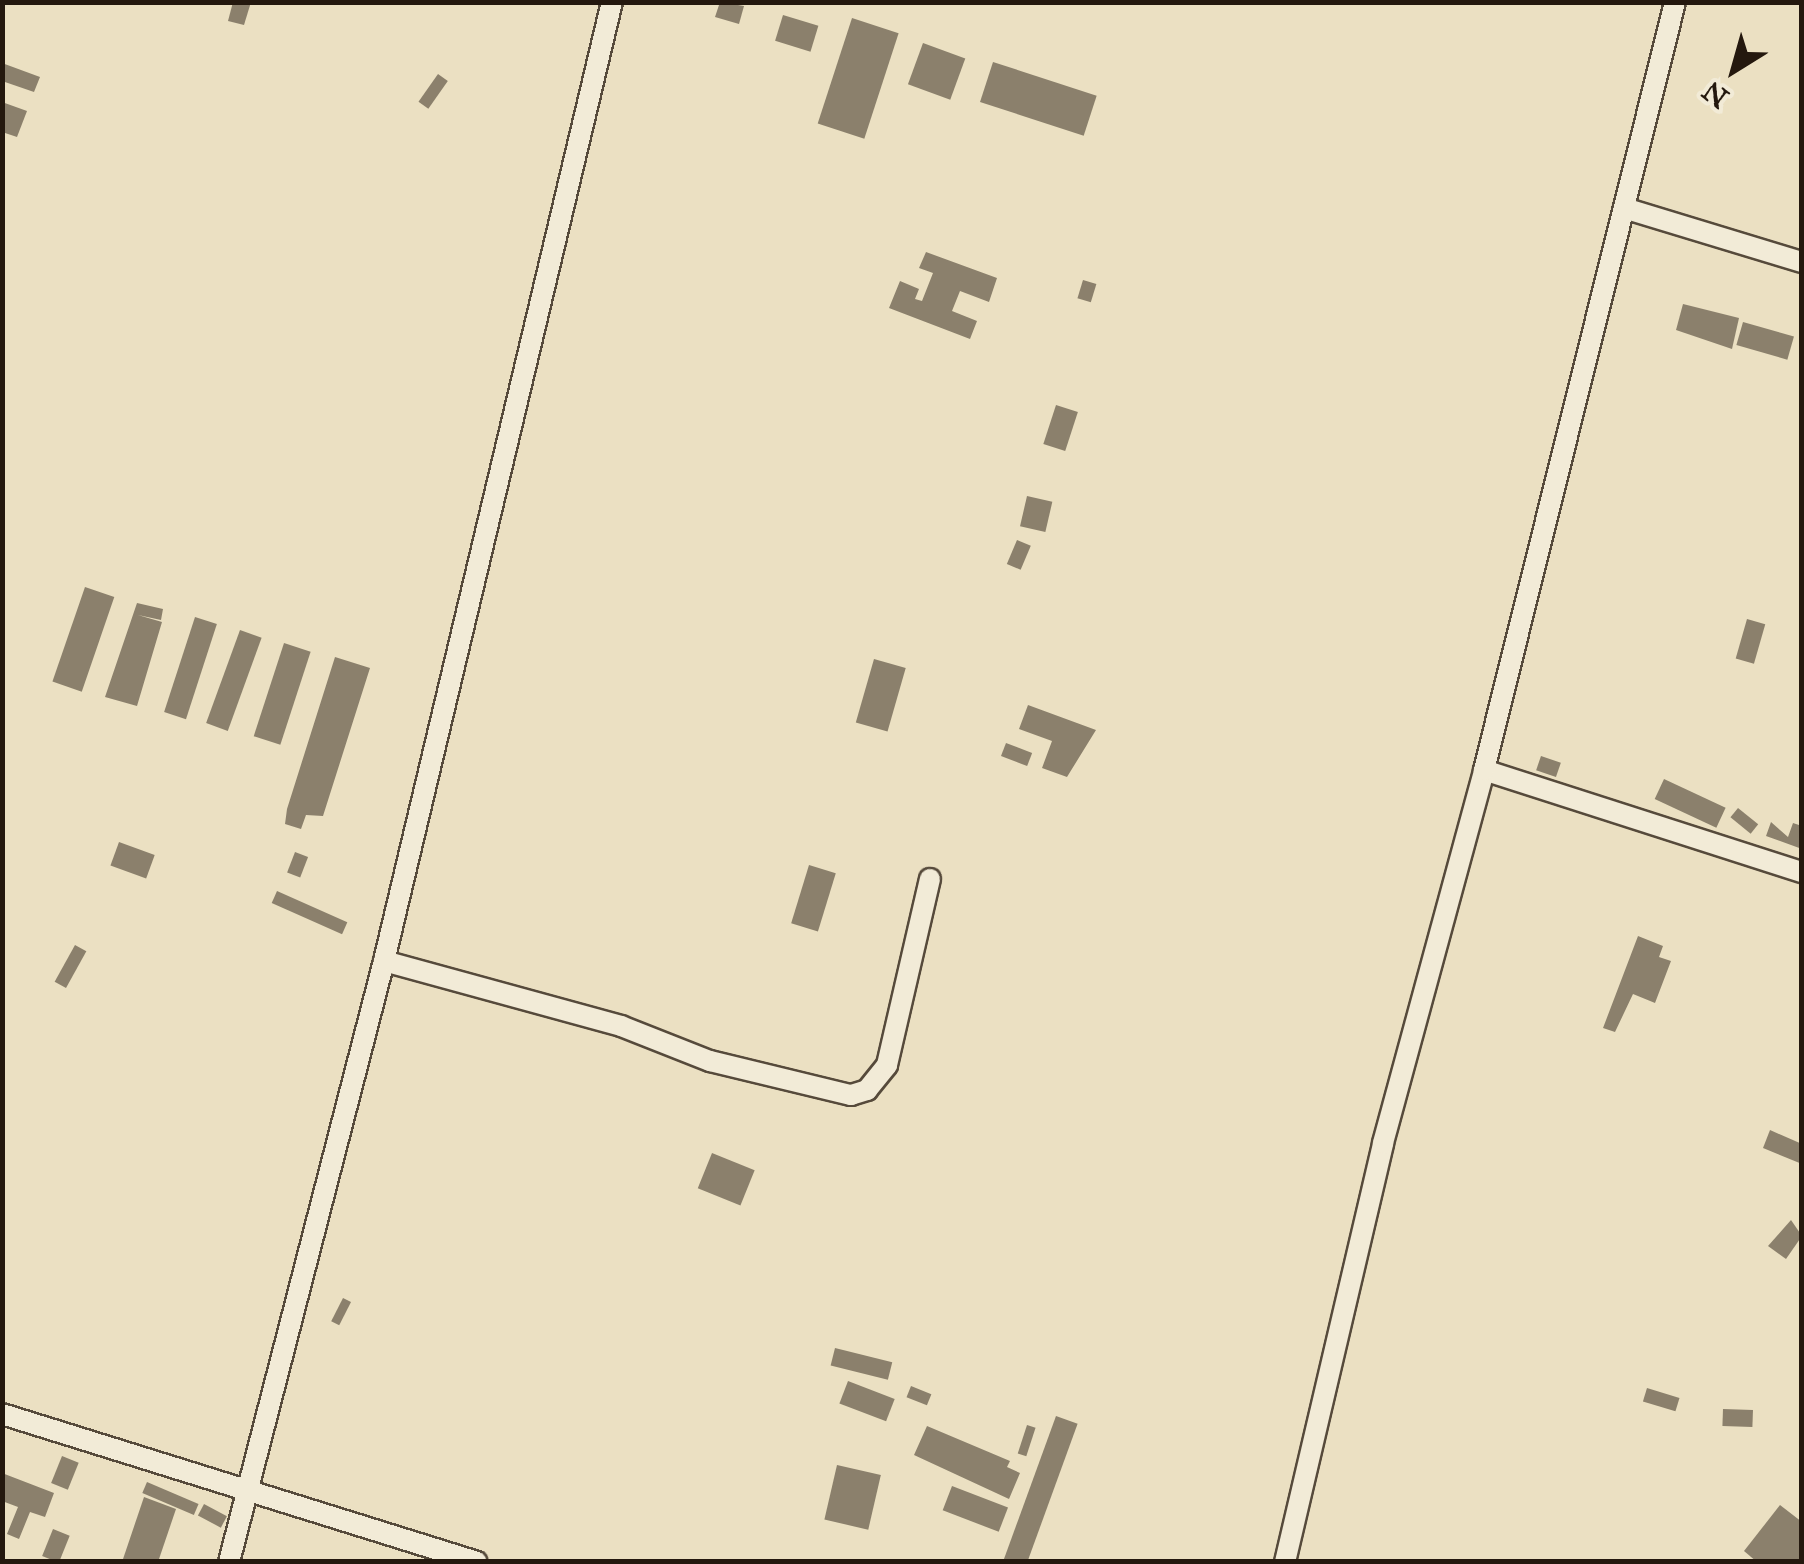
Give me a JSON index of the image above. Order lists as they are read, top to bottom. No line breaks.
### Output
{"north":"bottom left"}
